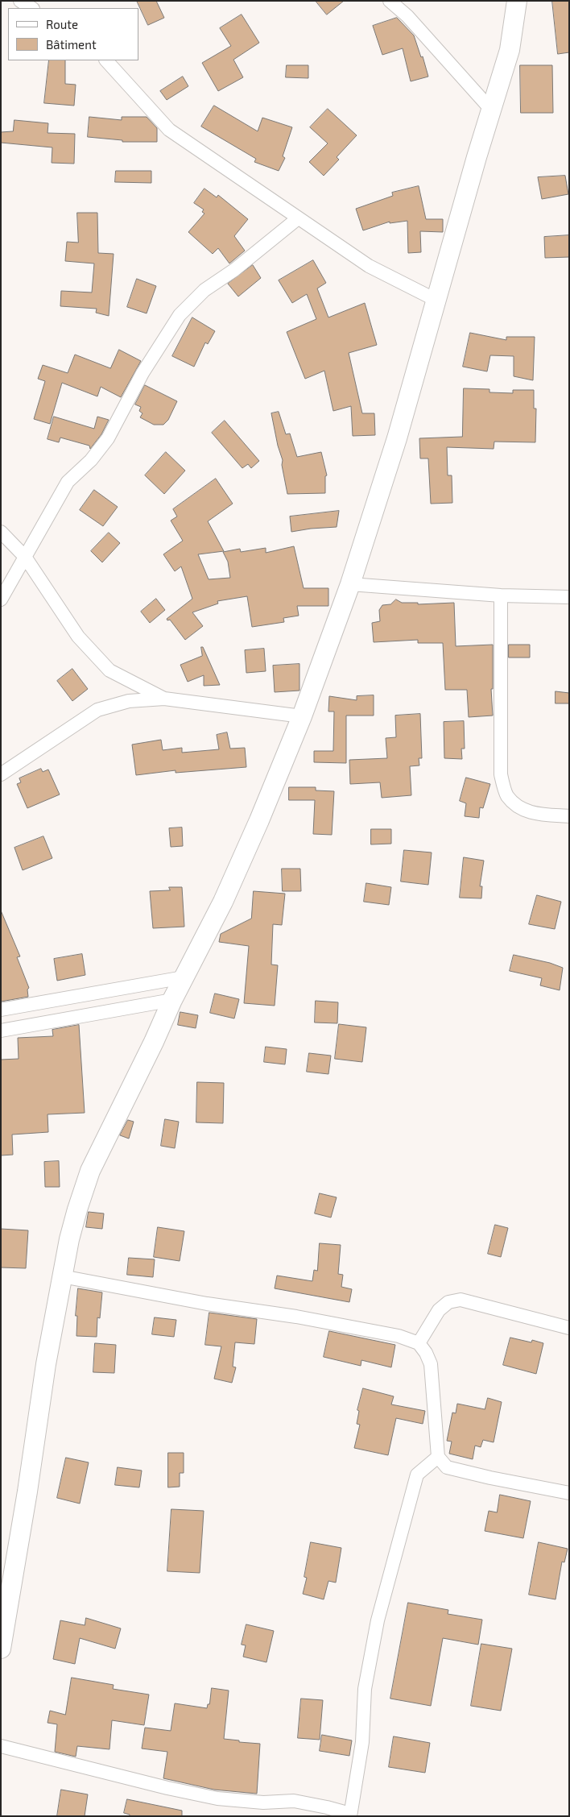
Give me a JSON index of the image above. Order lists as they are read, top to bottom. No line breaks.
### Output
{"legend":["Route","Bâtiment"]}
